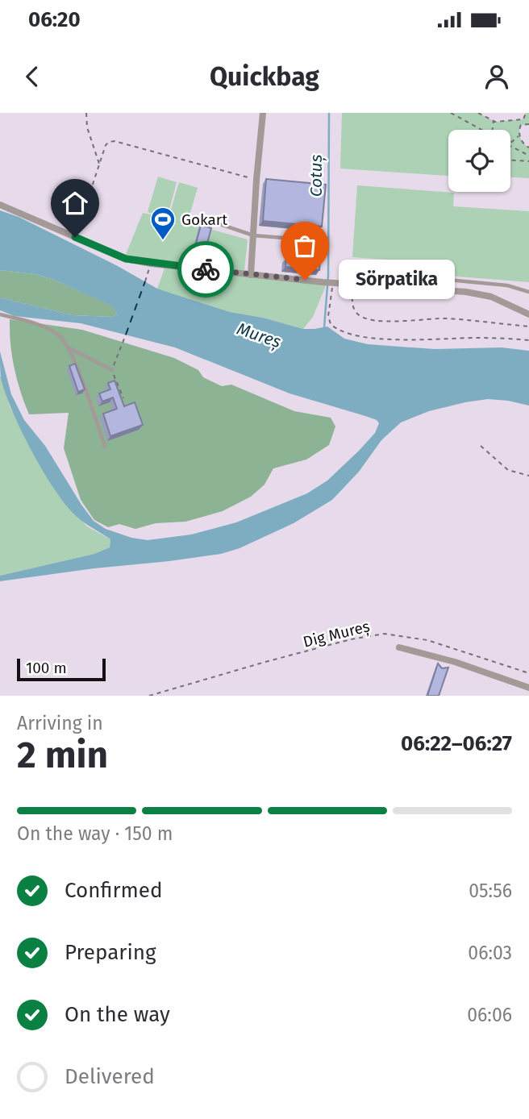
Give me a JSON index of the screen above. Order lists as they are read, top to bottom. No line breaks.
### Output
{"streets":{"path":["Dig Mureș"]},"water":["Cotuș","Mureș"],"places":{"sports":["Gokart"],"other":["Sörpatika"]},"scale_bar":"100 m","page":{"status":"06:20","header":"Quickbag","bubble":"Sörpatika","scale":"100 m","heading":["2 min","Arriving in","06:22–06:27"],"bar":"On the way · 150 m","list":[["Confirmed","05:56"],["Preparing","06:03"],["On the way","06:06"],"Delivered"]}}
